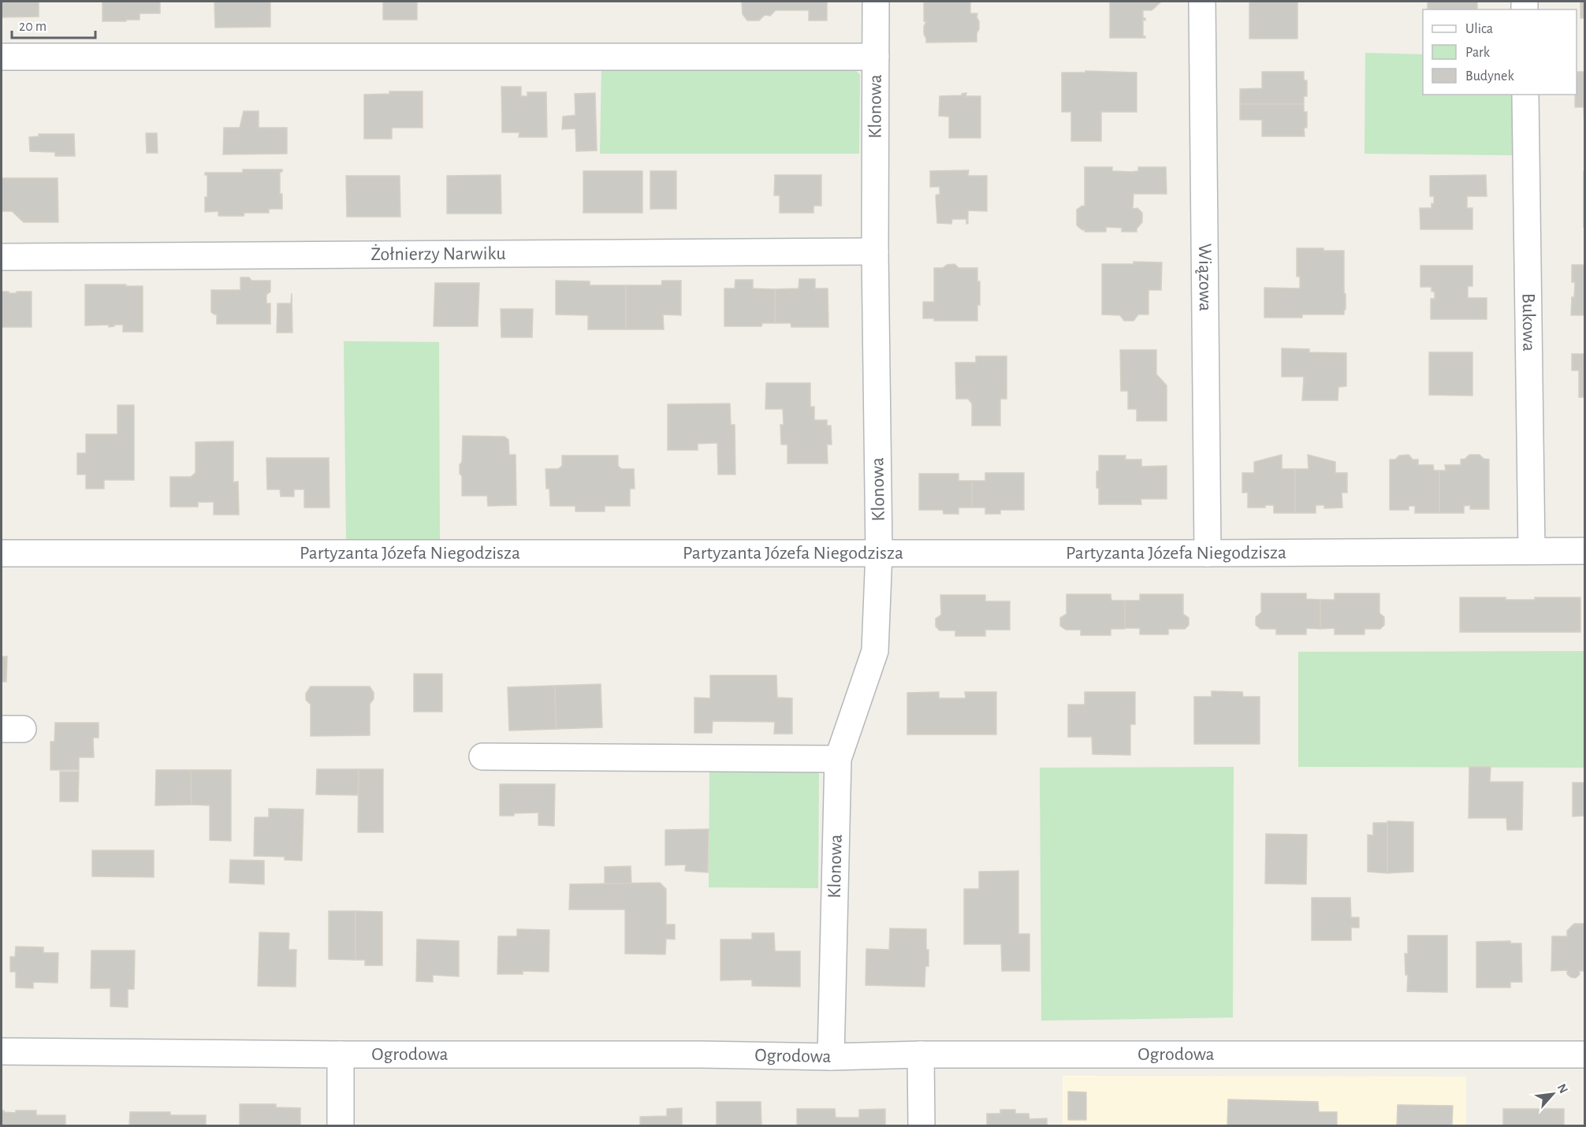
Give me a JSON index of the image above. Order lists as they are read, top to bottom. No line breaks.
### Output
{"streets":{"street":["Klonowa","Żołnierzy Narwiku","Wiązowa","Bukowa","Partyzanta Józefa Niegodzisza","Ogrodowa"]},"crossings":[["Klonowa","Żołnierzy Narwiku"],["Klonowa","Partyzanta Józefa Niegodzisza"],["Klonowa","Ogrodowa"],["Wiązowa","Partyzanta Józefa Niegodzisza"],["Bukowa","Partyzanta Józefa Niegodzisza"]],"legend":["Ulica","Park","Budynek"],"scale_bar":"20 m","north":"top right"}
